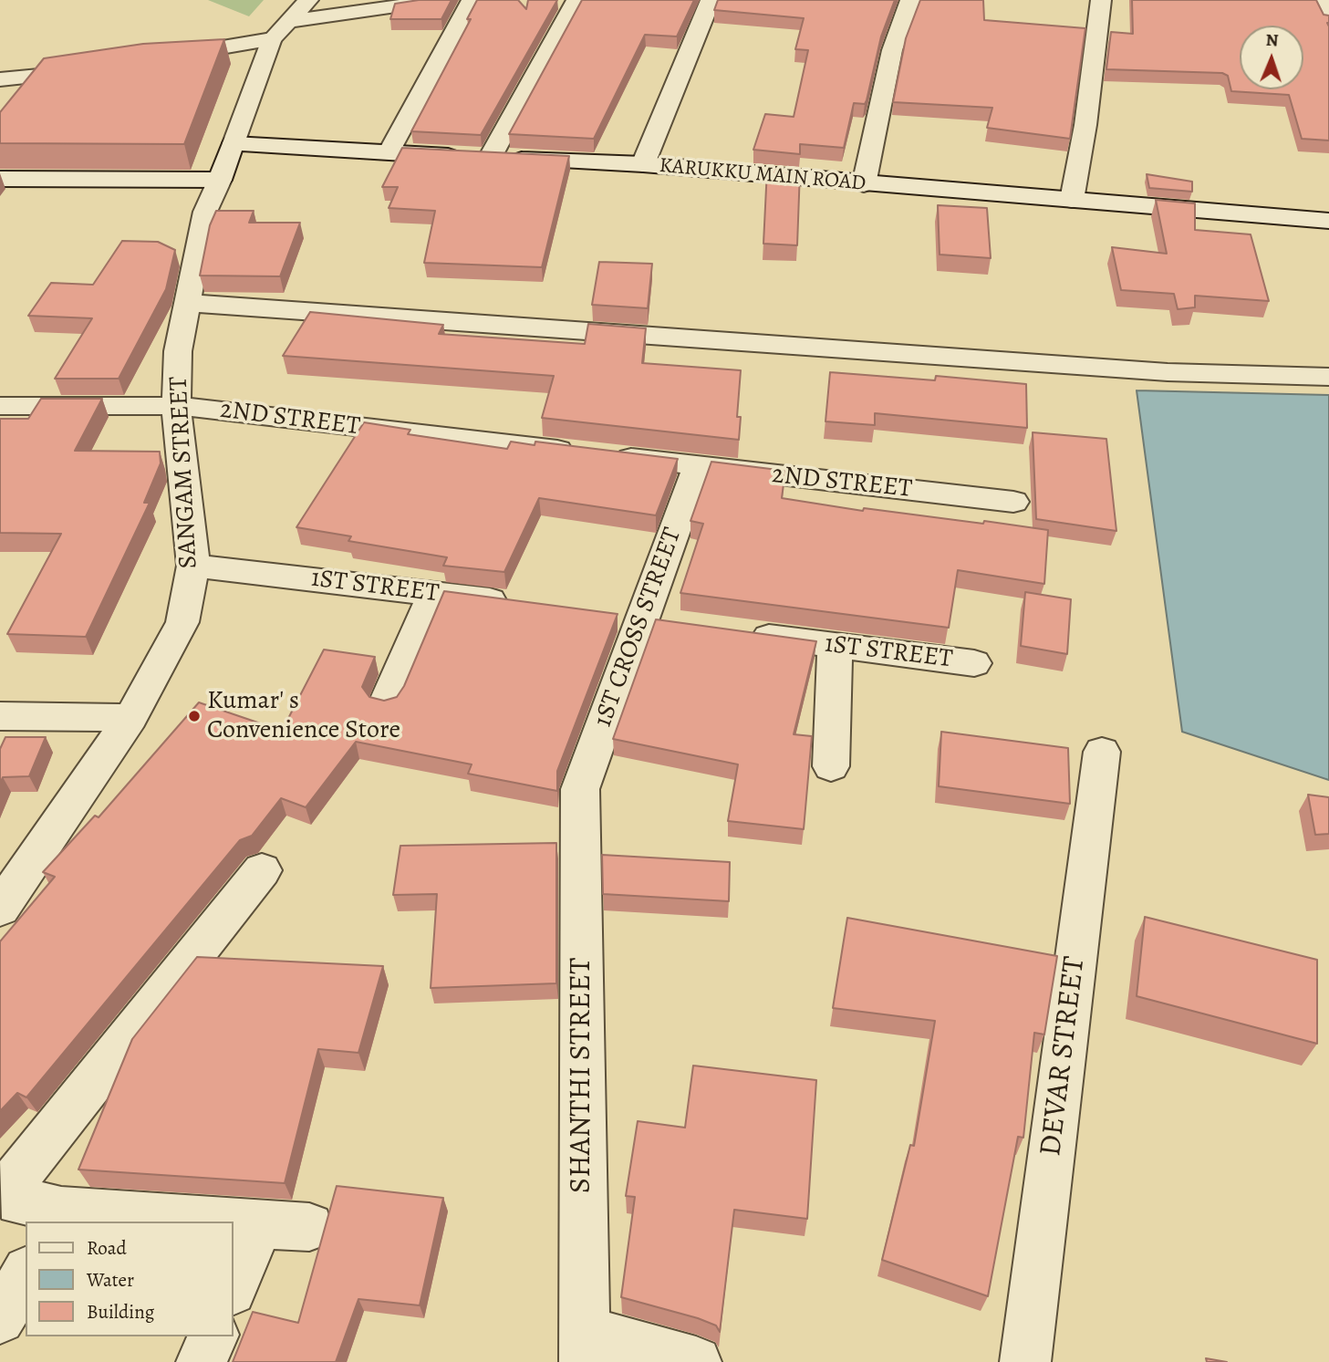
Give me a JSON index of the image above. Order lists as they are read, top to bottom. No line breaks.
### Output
{"streets":{"street":["KARUKKU MAIN ROAD","2ND STREET","SANGAM STREET","1ST STREET","1ST CROSS STREET","DEVAR STREET","SHANTHI STREET"]},"crossings":[["2ND STREET","SANGAM STREET"],["2ND STREET","1ST CROSS STREET"],["SANGAM STREET","1ST STREET"],["1ST CROSS STREET","SHANTHI STREET"]],"places":["Kumar' s Convenience Store"],"legend":["Road","Water","Building"],"north":"top"}
